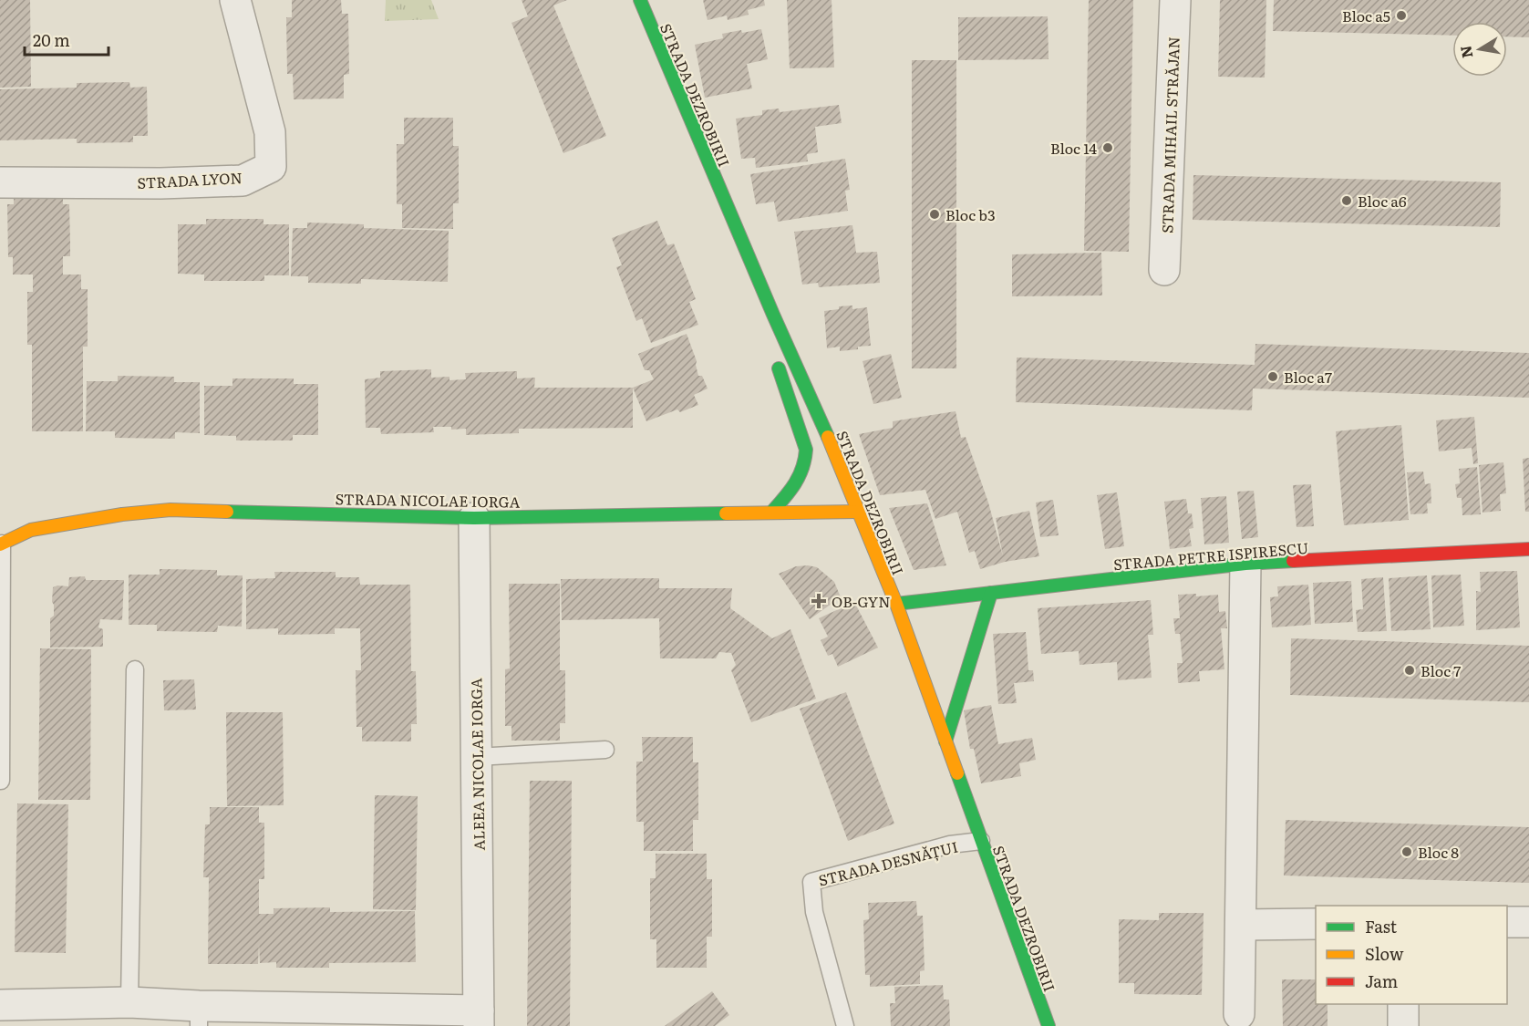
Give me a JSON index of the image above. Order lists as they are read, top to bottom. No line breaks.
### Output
{"streets":{"street":["STRADA DEZROBIRII","STRADA MIHAIL STRĂJAN","STRADA LYON","STRADA NICOLAE IORGA","STRADA PETRE ISPIRESCU","ALEEA NICOLAE IORGA"],"lane":["STRADA DESNĂȚUI"]},"crossings":[["STRADA DEZROBIRII","STRADA NICOLAE IORGA"],["STRADA DEZROBIRII","STRADA PETRE ISPIRESCU"],["STRADA DEZROBIRII","STRADA DESNĂȚUI"],["STRADA NICOLAE IORGA","ALEEA NICOLAE IORGA"]],"places":{"other":["Bloc a5","Bloc 14","Bloc a6","Bloc b3","Bloc a7","Bloc 7","Bloc 8"],"health":["OB-GYN"]},"legend":["Fast","Slow","Jam"],"scale_bar":"20 m","north":"left"}
